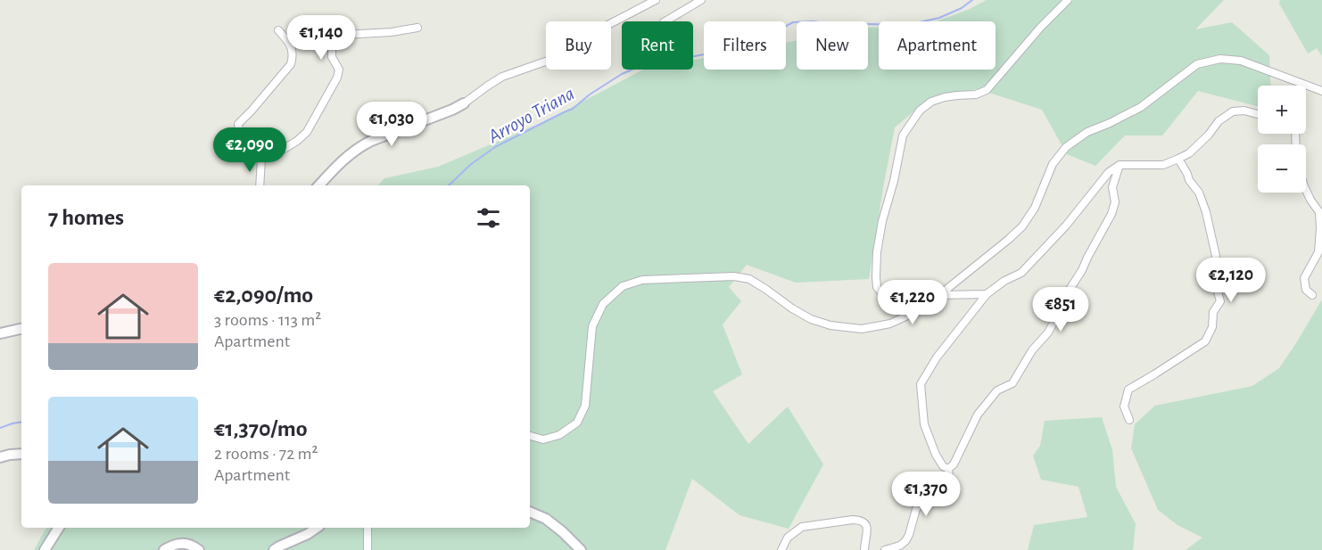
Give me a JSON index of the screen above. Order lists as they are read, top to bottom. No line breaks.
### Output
{"water":["Arroyo Triana"],"page":{"price":["€1,140","€1,030","€2,090","€2,120","€1,220","€851","€1,370"],"chip":["Buy","Rent","Filters","New","Apartment"],"map_buttons":["+","−"],"heading":"7 homes","list":[{"name":"€2,090/mo","note":"3 rooms · 113 m² · Apartment"},{"name":"€1,370/mo","note":"2 rooms · 72 m² · Apartment"}]}}
